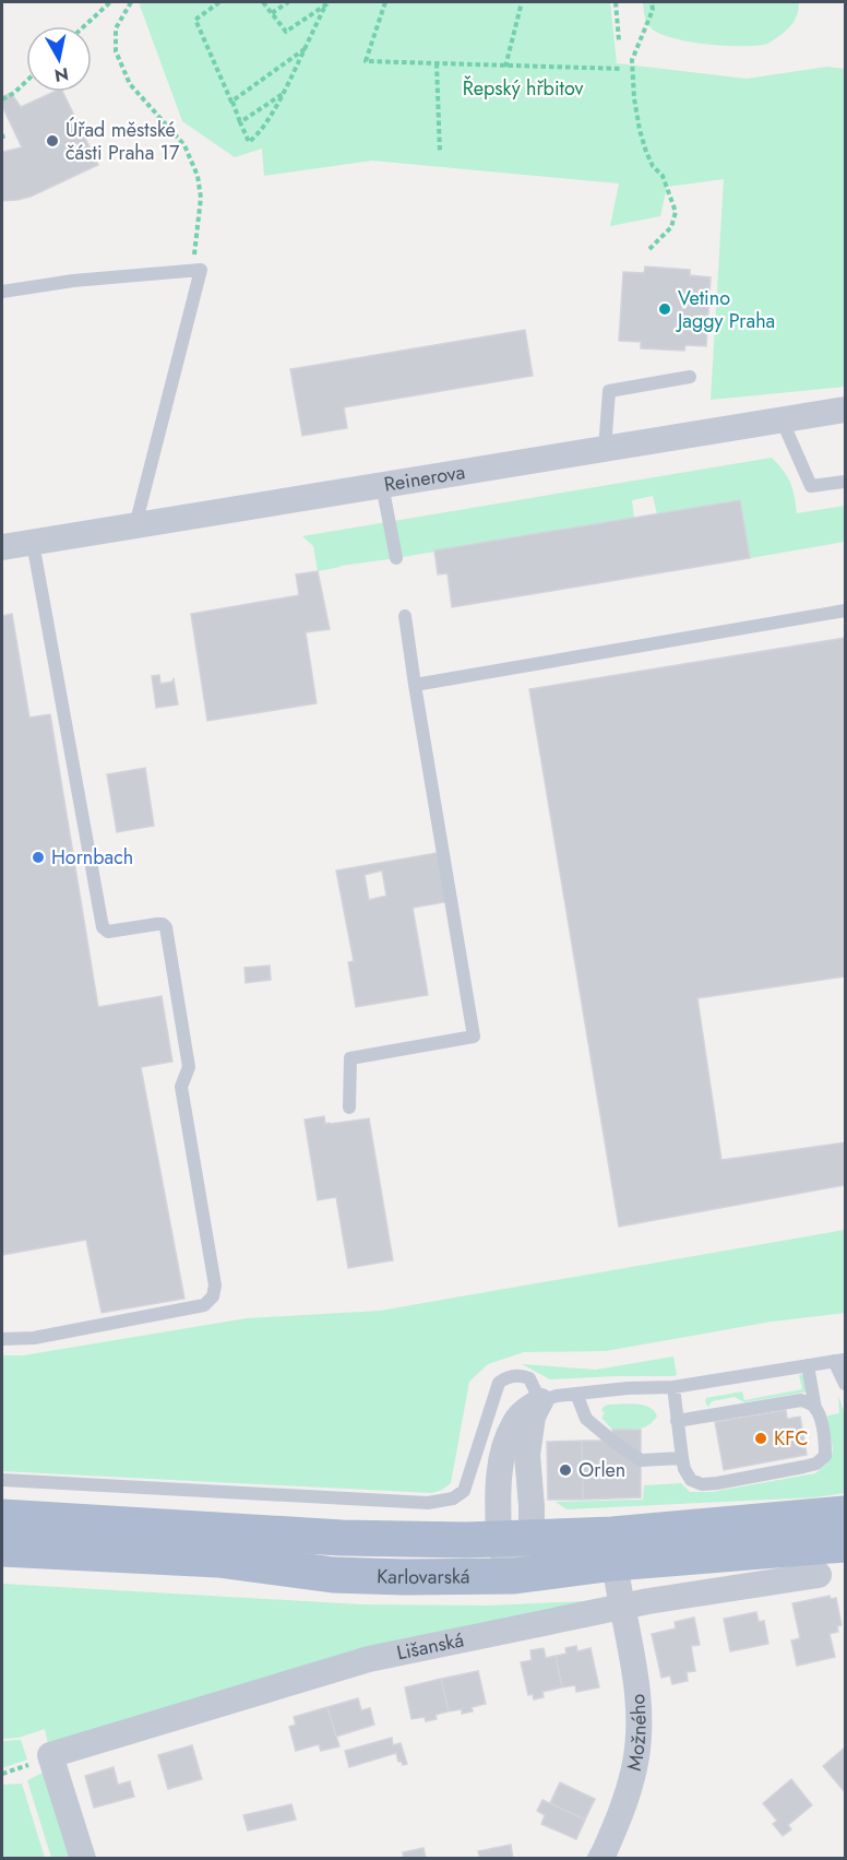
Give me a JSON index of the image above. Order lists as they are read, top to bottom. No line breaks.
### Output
{"streets":{"main road":["Karlovarská"],"street":["Reinerova","Lišanská","Možného"]},"crossings":[["Karlovarská","Možného"],["Lišanská","Možného"]],"parks":["Řepský hřbitov"],"places":["Úřad městské části Praha 17","Vetino Jaggy Praha","Hornbach","KFC","Orlen"],"north":"bottom"}
